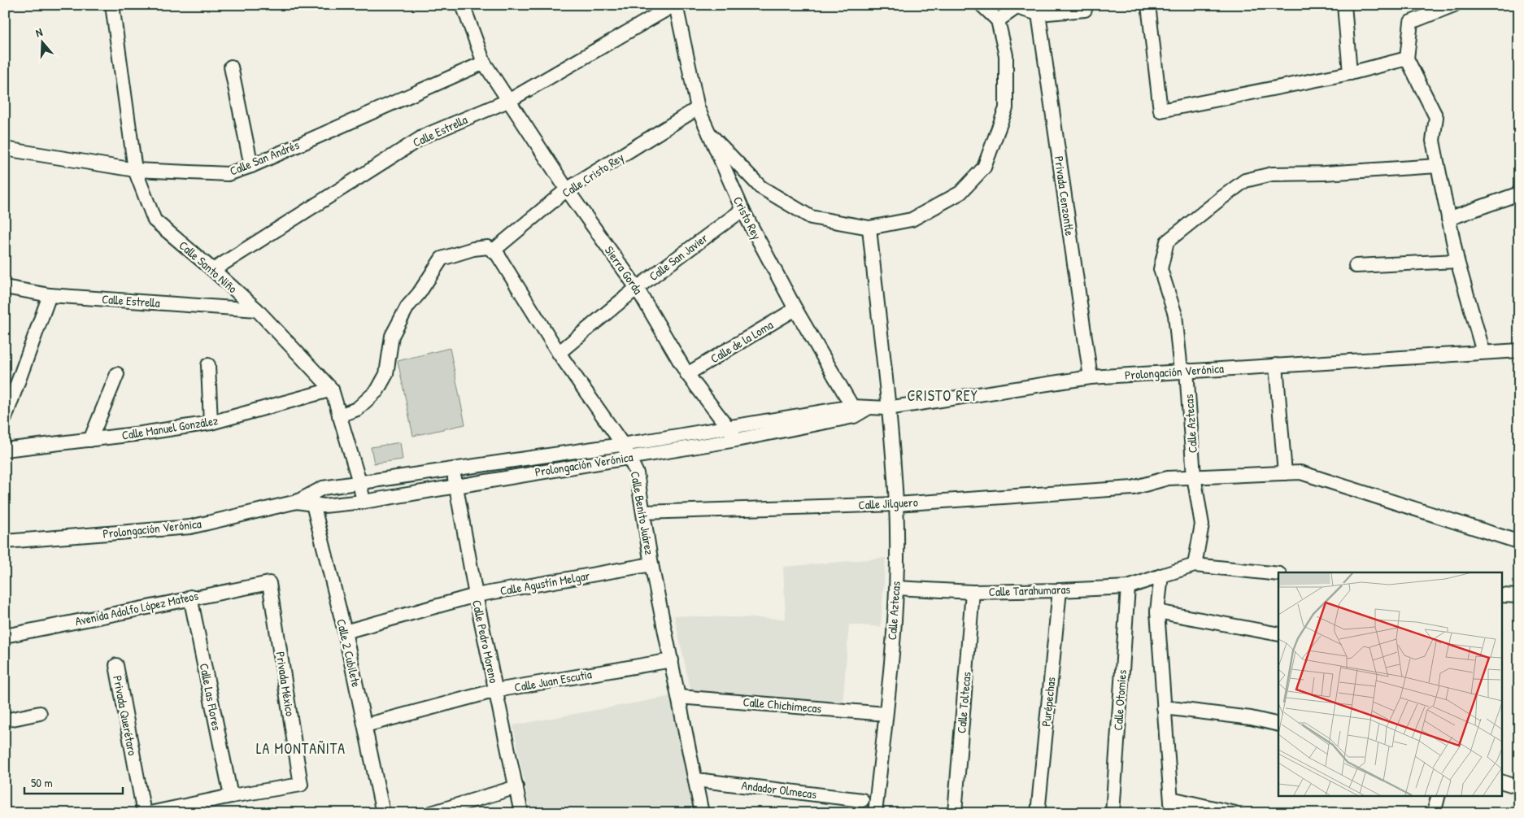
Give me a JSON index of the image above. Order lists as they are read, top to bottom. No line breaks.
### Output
{"streets":{"street":["Calle Estrella","Calle San Andrés","Calle Cristo Rey","Privada Cenzontle","Cristo Rey","Calle San Javier","Calle Santo Niño","Sierra Gorda","Calle de la Loma","Prolongación Verónica","Calle Aztecas","Calle Manuel González","Calle Jilguero","Calle Benito Juárez","Calle Agustín Melgar","Calle Tarahumaras","Avenida Adolfo López Mateos","Calle Pedro Moreno","Calle 2 Cubilete","Calle Juan Escutia","Privada México","Calle Las Flores","Calle Otomíes","Purépechas","Calle Toltecas","Calle Chichimecas","Privada Querétaro","Andador Olmecas"]},"crossings":[["Calle Estrella","Cristo Rey"],["Calle Estrella","Calle Santo Niño"],["Calle Estrella","Sierra Gorda"],["Calle San Andrés","Calle Santo Niño"],["Calle San Andrés","Sierra Gorda"],["Calle Cristo Rey","Cristo Rey"],["Calle Cristo Rey","Sierra Gorda"],["Calle Cristo Rey","Calle Benito Juárez"],["Privada Cenzontle","Prolongación Verónica"],["Cristo Rey","Calle San Javier"],["Cristo Rey","Calle de la Loma"],["Cristo Rey","Prolongación Verónica"],["Calle San Javier","Sierra Gorda"],["Calle San Javier","Calle Benito Juárez"],["Calle Santo Niño","Prolongación Verónica"],["Calle Santo Niño","Calle Manuel González"],["Sierra Gorda","Calle de la Loma"],["Sierra Gorda","Prolongación Verónica"],["Prolongación Verónica","Calle Aztecas"],["Prolongación Verónica","Calle Benito Juárez"],["Prolongación Verónica","Calle Pedro Moreno"],["Prolongación Verónica","Calle 2 Cubilete"],["Calle Aztecas","Calle Jilguero"],["Calle Aztecas","Calle Tarahumaras"],["Calle Aztecas","Calle Chichimecas"],["Calle Jilguero","Calle Benito Juárez"],["Calle Benito Juárez","Calle Agustín Melgar"],["Calle Benito Juárez","Calle Juan Escutia"],["Calle Benito Juárez","Calle Chichimecas"],["Calle Benito Juárez","Andador Olmecas"],["Calle Agustín Melgar","Calle Pedro Moreno"],["Calle Agustín Melgar","Calle 2 Cubilete"],["Calle Tarahumaras","Calle Otomíes"],["Calle Tarahumaras","Purépechas"],["Calle Tarahumaras","Calle Toltecas"],["Avenida Adolfo López Mateos","Privada México"],["Avenida Adolfo López Mateos","Calle Las Flores"],["Calle Pedro Moreno","Calle Juan Escutia"],["Calle 2 Cubilete","Calle Juan Escutia"],["Privada México","Calle Las Flores"]],"districts":["CRISTO REY","LA MONTAÑITA"],"scale_bar":"50 m","north":"top"}
